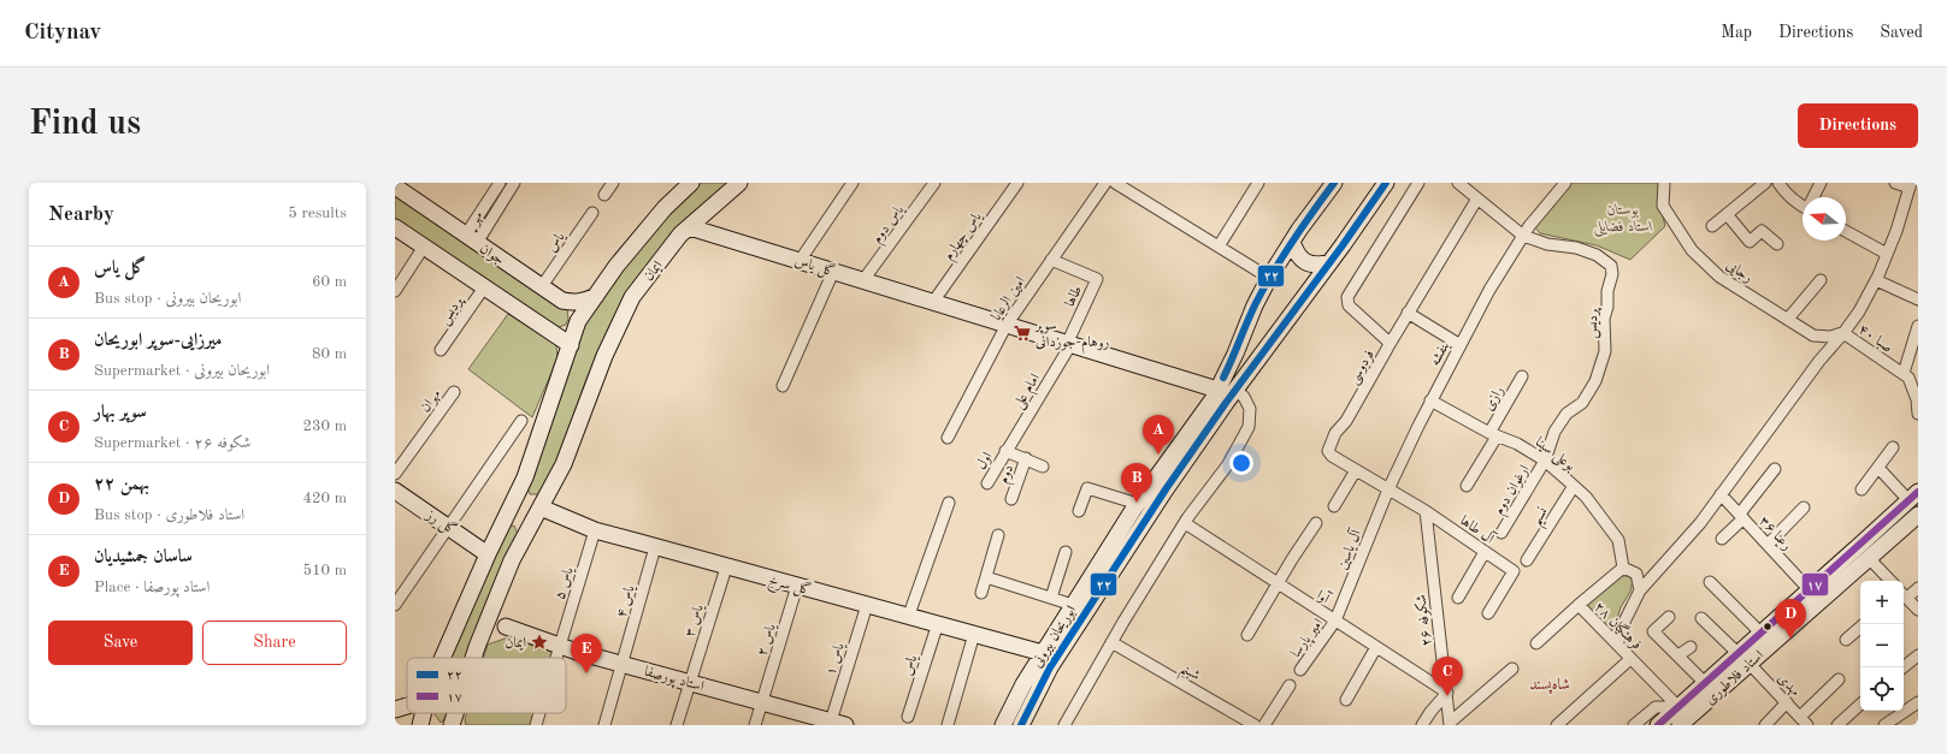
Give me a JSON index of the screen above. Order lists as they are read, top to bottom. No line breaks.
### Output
{"streets":{"main road":["جوان","گل یاس","ایمان","گل رز","گل سرخ","ابوریحان بیرونی","استاد فلاطوری","استاد پورصفا"],"street":["مهر","یاس دوم","یاس چهارم","یاس","رجایی","طاها","امین الرعایا","پردیس","صبا ۴۰","بنفشه","فردوسی","امام علی","رازی","مهران","بوعلی سینا","اول","دوم","ارغوان دوم","نسیم","آل طاها","رعنا ۳۶","آل یاسین","یاس ۵","آوا","یاس ۴","یاس ۳","شکوفه ۲۶","فرهنگیان ۲۸","امیر پارسا","یاس ۲","یاس ۱","شبنم","مهدی"]},"crossings":[["مهر","جوان"],["یاس دوم","گل یاس"],["یاس چهارم","گل یاس"],["یاس","جوان"],["یاس","گل سرخ"],["گل یاس","ایمان"],["گل یاس","طاها"],["گل یاس","امین الرعایا"],["گل یاس","امام علی"],["گل یاس","ابوریحان بیرونی"],["ایمان","گل سرخ"],["رجایی","صبا ۴۰"],["طاها","امین الرعایا"],["طاها","امام علی"],["پردیس","بنفشه"],["پردیس","بوعلی سینا"],["پردیس","ارغوان دوم"],["بنفشه","فردوسی"],["بنفشه","بوعلی سینا"],["بنفشه","آل یاسین"],["فردوسی","آل طاها"],["فردوسی","آل یاسین"],["فردوسی","شکوفه ۲۶"],["امام علی","اول"],["رازی","بوعلی سینا"],["بوعلی سینا","ارغوان دوم"],["بوعلی سینا","نسیم"],["بوعلی سینا","فرهنگیان ۲۸"],["آل طاها","شکوفه ۲۶"],["رعنا ۳۶","استاد فلاطوری"],["آل یاسین","آوا"],["آل یاسین","امیر پارسا"],["یاس ۵","گل سرخ"],["یاس ۵","استاد پورصفا"],["گل سرخ","یاس ۴"],["گل سرخ","یاس ۳"],["گل سرخ","ابوریحان بیرونی"],["گل سرخ","یاس ۲"],["گل سرخ","یاس ۱"],["آوا","شکوفه ۲۶"],["آوا","امیر پارسا"],["یاس ۴","استاد پورصفا"],["یاس ۳","استاد پورصفا"],["فرهنگیان ۲۸","استاد فلاطوری"],["یاس ۲","استاد پورصفا"],["یاس ۱","استاد پورصفا"],["استاد فلاطوری","مهدی"]],"districts":["شاه‌پسند"],"parks":["بوستان استاد فضایلی"],"places":{"supermarket":["سوپر روهام-جوزدانی"],"place":["ایمان"]},"lines":["transit line ۲۲","transit line ۱۷"],"legend":["۲۲","۱۷"],"north":"left","page":{"header":"Citynav","nav":["Map","Directions","Saved"],"buttons":["Directions",["Save","Share"]],"title":"Find us","heading":["Nearby","5 results"],"list":[{"mark":"A","name":"گل یاس","note":"Bus stop · ابوریحان بیرونی","value":"60 m"},{"mark":"B","name":"میرزایی-سوپر ابوریحان","note":"Supermarket · ابوریحان بیرونی","value":"80 m"},{"mark":"C","name":"سوپر بهار","note":"Supermarket · شکوفه ۲۶","value":"230 m"},{"mark":"D","name":"۲۲ بهمن","note":"Bus stop · استاد فلاطوری","value":"420 m"},{"mark":"E","name":"ساسان جمشیدیان","note":"Place · استاد پورصفا","value":"510 m"}],"pins":["A","B","D","E","C"],"map_buttons":["+","−"]}}
